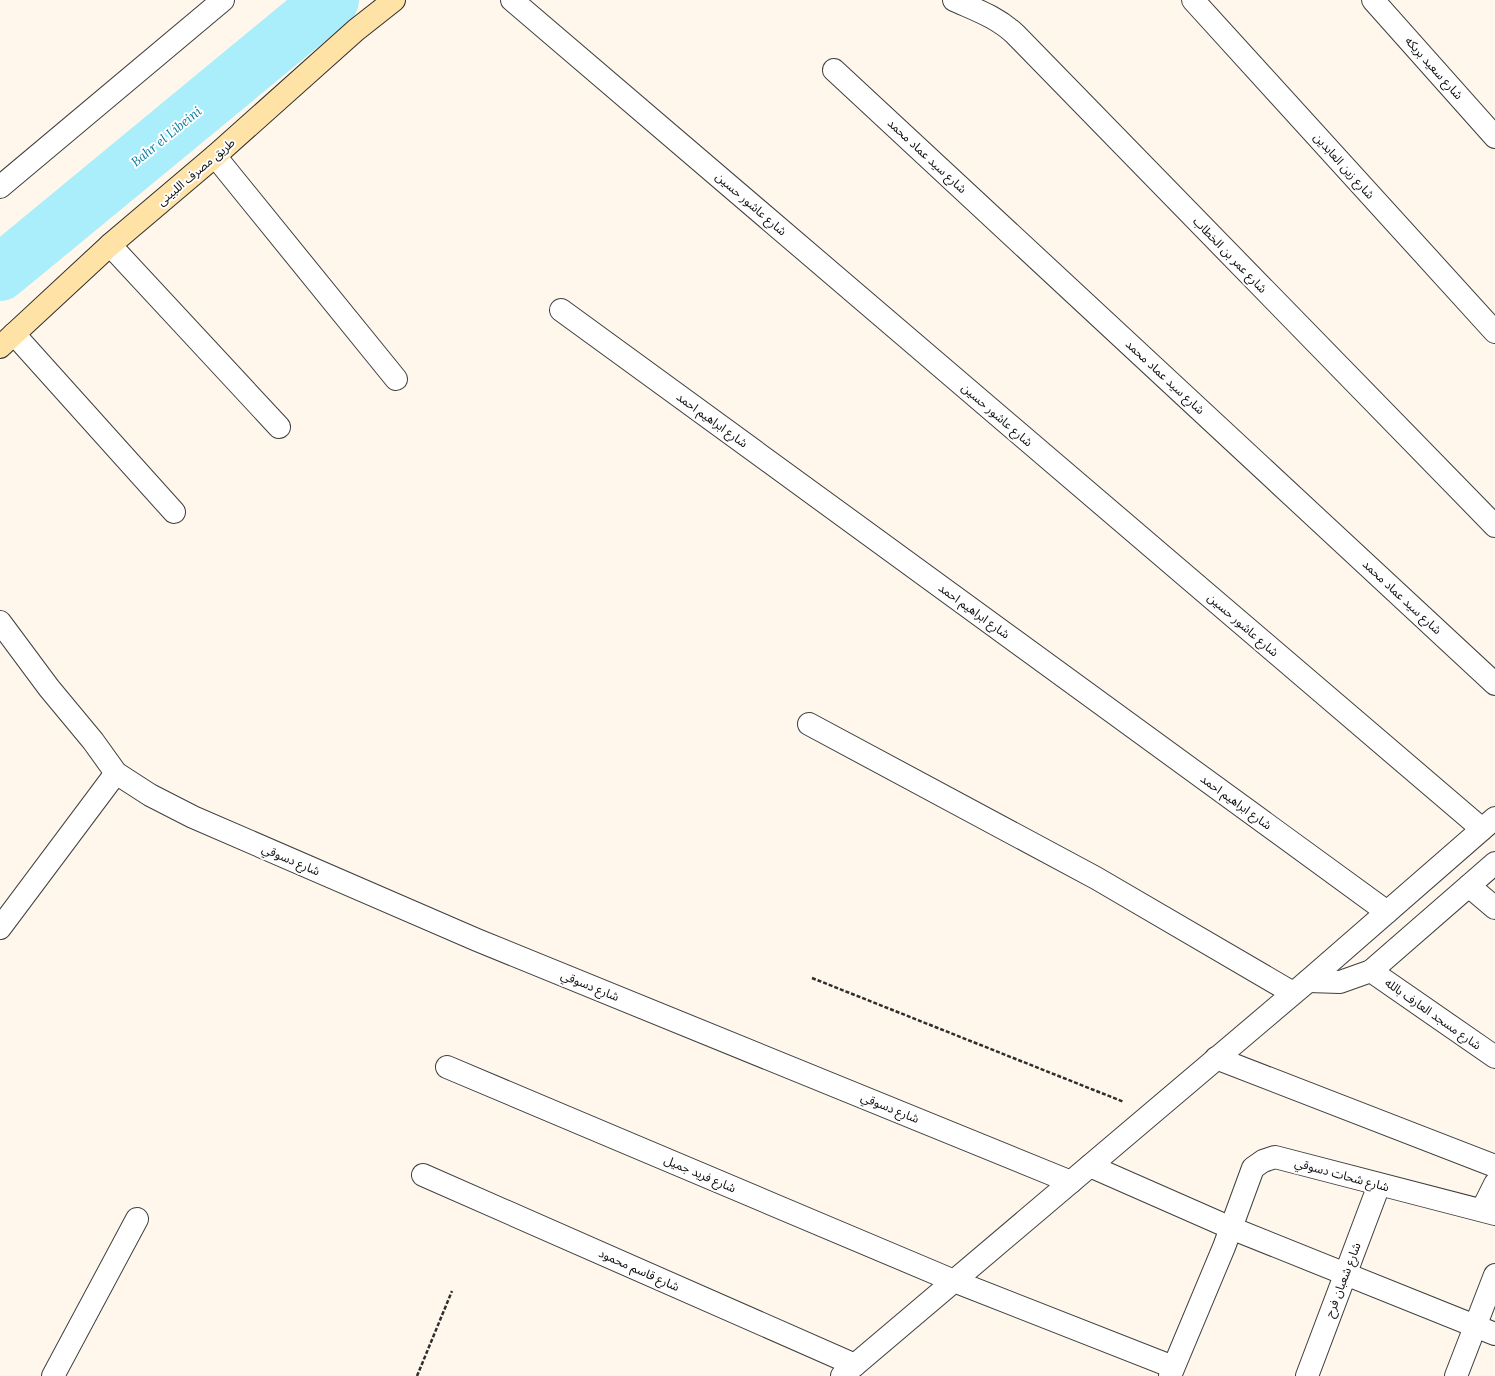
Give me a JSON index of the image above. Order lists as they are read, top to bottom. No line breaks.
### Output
{"streets":{"street":["شارع سعيد بريكه","شارع سيد عماد محمد","شارع زين العابدين","طريق مصرف اللبينى","شارع عاشور حسين","شارع عمر بن الخطاب","شارع ابراهيم احمد","شارع دسوقي","شارع مسجد العارف بالله","شارع فريد جميل","شارع شحات دسوقي","شارع قاسم محمود","شارع شعبان فرح"]},"crossings":[["شارع فريد جميل","شارع شحات دسوقي"],["شارع شحات دسوقي","شارع شعبان فرح"]],"water":["Bahr el Libeini"]}
